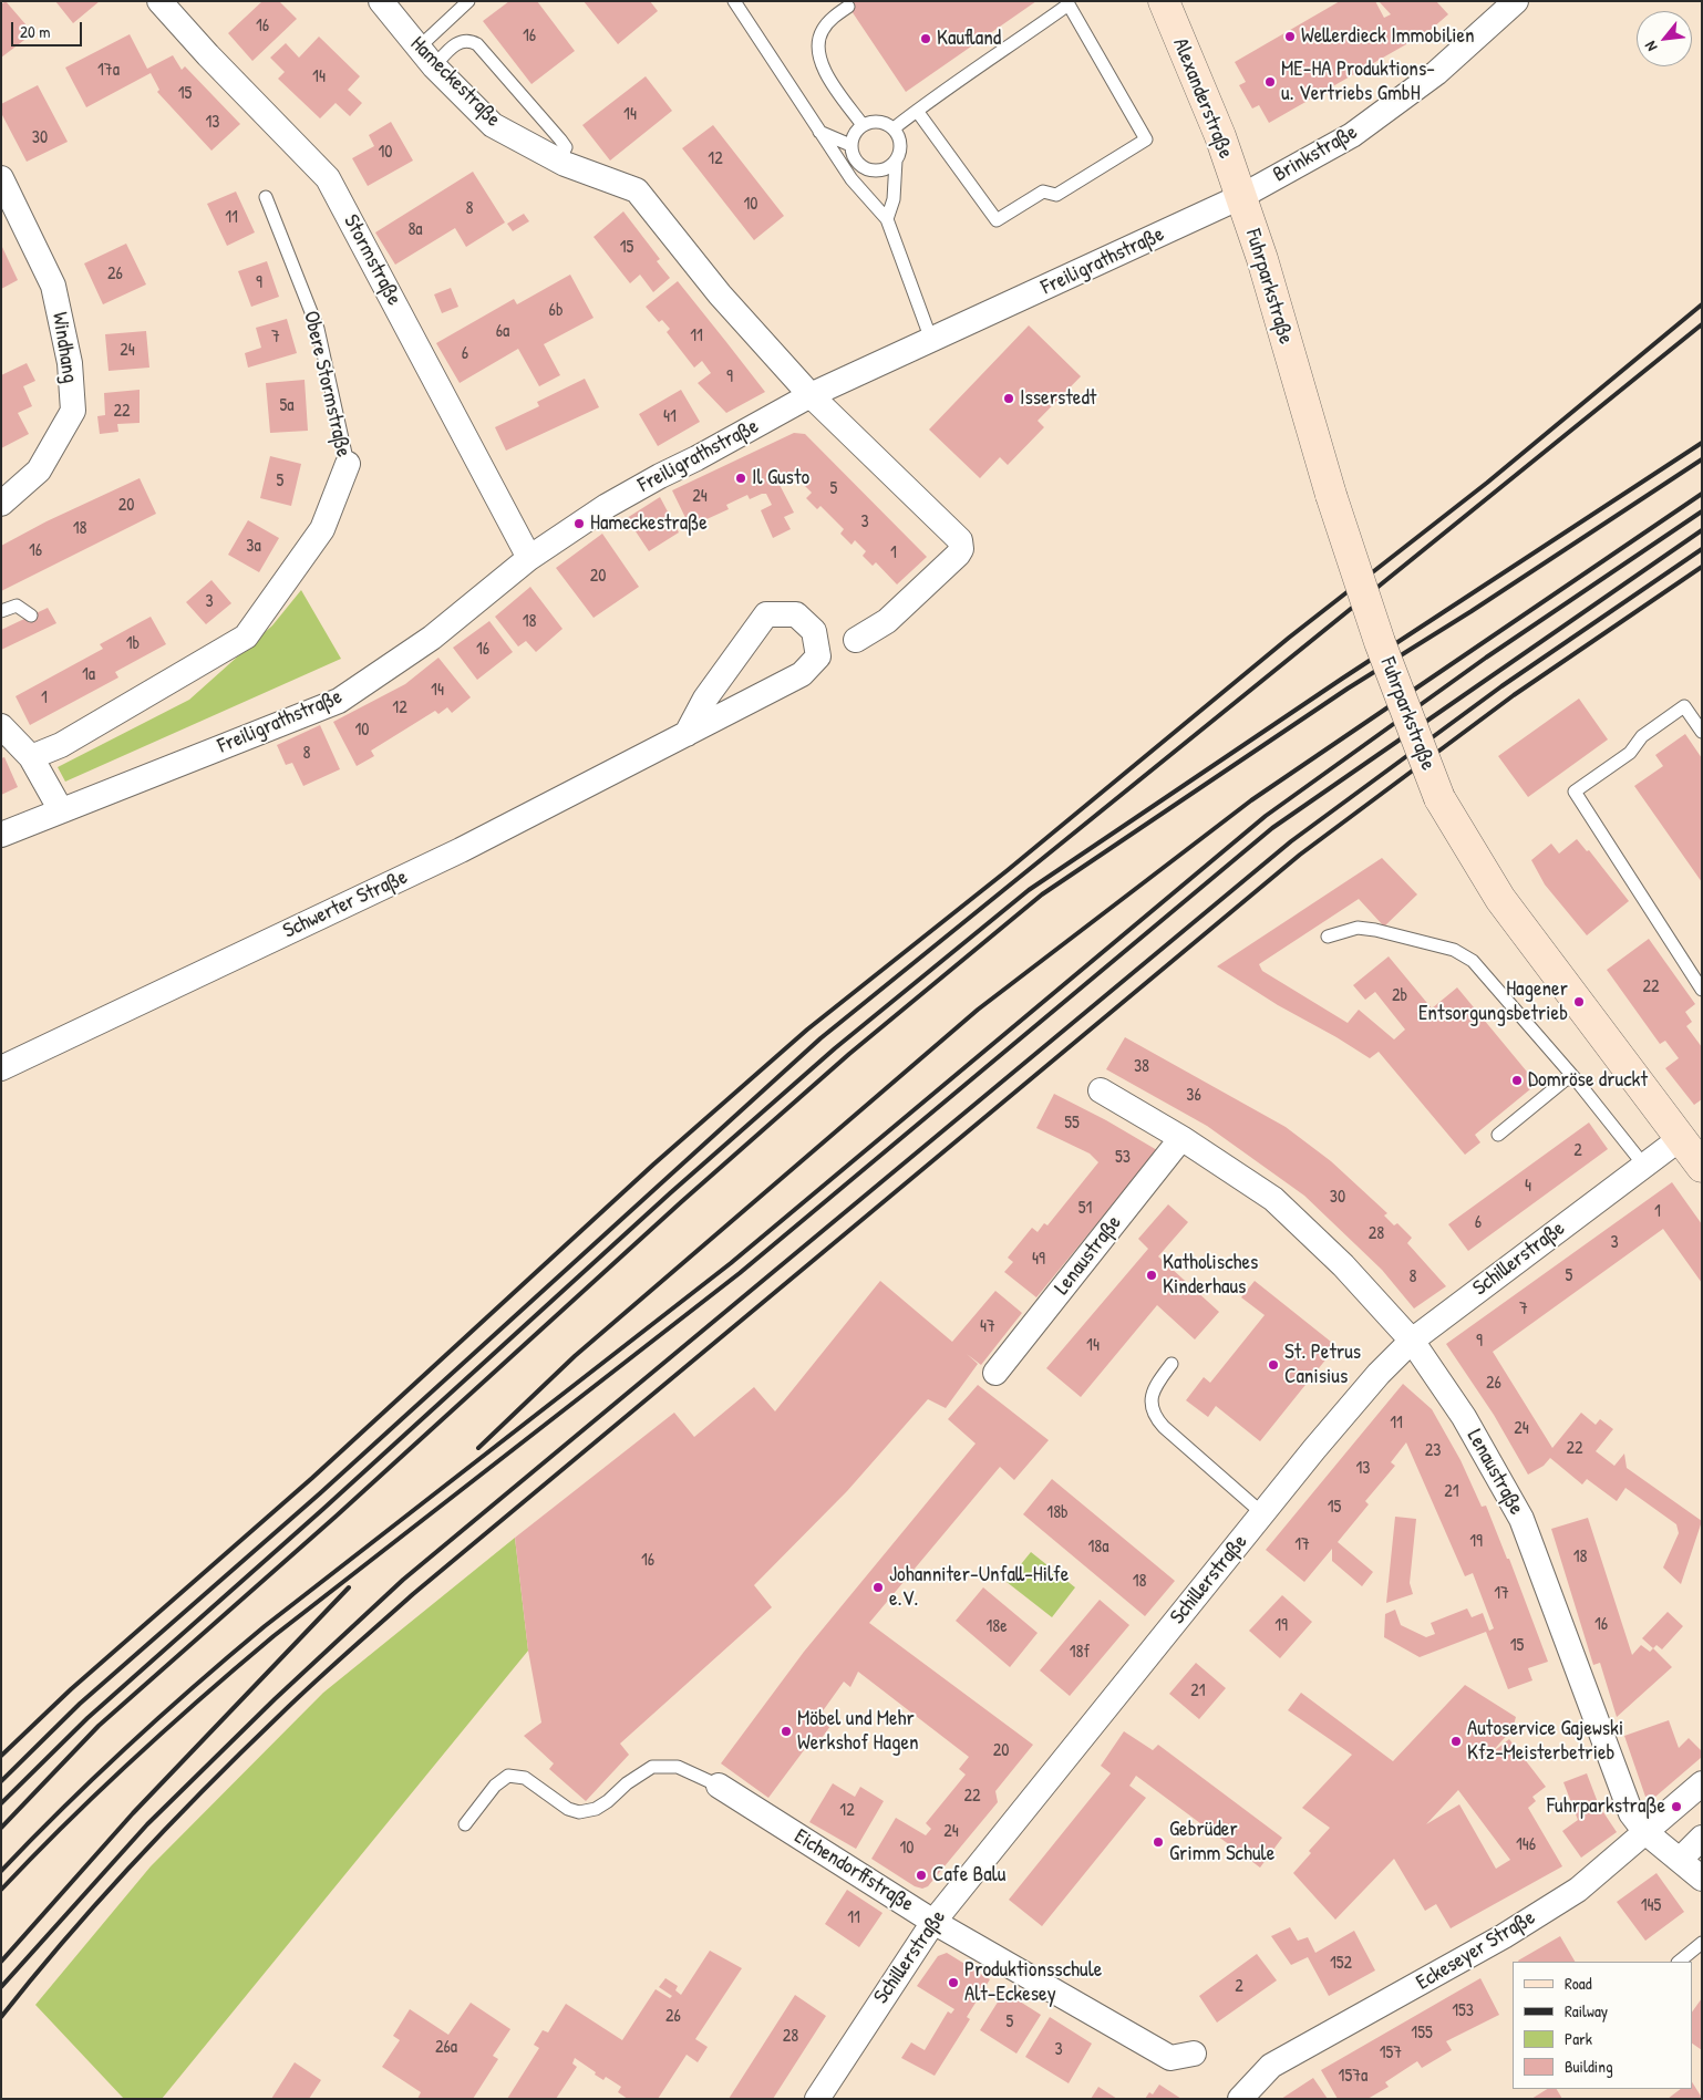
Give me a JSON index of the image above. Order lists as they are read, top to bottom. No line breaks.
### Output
{"streets":{"main road":["Alexanderstraße","Fuhrparkstraße"],"street":["Hameckestraße","Brinkstraße","Stormstraße","Freiligrathstraße","Windhang","Obere Stormstraße","Schwerter Straße","Lenaustraße","Schillerstraße","Eichendorffstraße","Eckeseyer Straße"]},"crossings":[["Hameckestraße","Freiligrathstraße"],["Alexanderstraße","Brinkstraße"],["Alexanderstraße","Freiligrathstraße"],["Alexanderstraße","Fuhrparkstraße"],["Brinkstraße","Freiligrathstraße"],["Brinkstraße","Fuhrparkstraße"],["Stormstraße","Freiligrathstraße"],["Freiligrathstraße","Fuhrparkstraße"],["Fuhrparkstraße","Schillerstraße"],["Lenaustraße","Schillerstraße"],["Lenaustraße","Eckeseyer Straße"],["Schillerstraße","Eichendorffstraße"]],"places":["Wellerdieck Immobilien","Kaufland","ME-HA Produktions- u. Vertriebs GmbH","Isserstedt","Il Gusto","Hameckestraße","Hagener Entsorgungsbetrieb","Domröse druckt","Katholisches Kinderhaus","St. Petrus Canisius","Johanniter-Unfall-Hilfe e.V.","Möbel und Mehr Werkshof Hagen","Autoservice Gajewski Kfz-Meisterbetrieb","Fuhrparkstraße","Gebrüder Grimm Schule","Cafe Balu","Produktionsschule Alt-Eckesey"],"house_numbers":["16","16","17a","14","15","14","13","30","10","12","10","8","11","8a","15","26","9","6b","6a","11","7","24","6","9","5a","22","41","5","5","24","20","3","18","3a","16","1","20","3","18","1b","16","1a","14","1","12","10","8","22","2b","38","36","55","2","53","4","30","51","1","6","28","3","49","5","8","7","47","9","14","26","11","24","22","23","13","21","15","18b","19","17","18a","18","16","18","17","16","19","18e","15","18f","21","20","22","12","24","146","10","145","11","152","2","153","26","5","155","28","26a","3","157","157a"],"legend":["Road","Railway","Park","Building"],"scale_bar":"20 m","north":"bottom left"}
